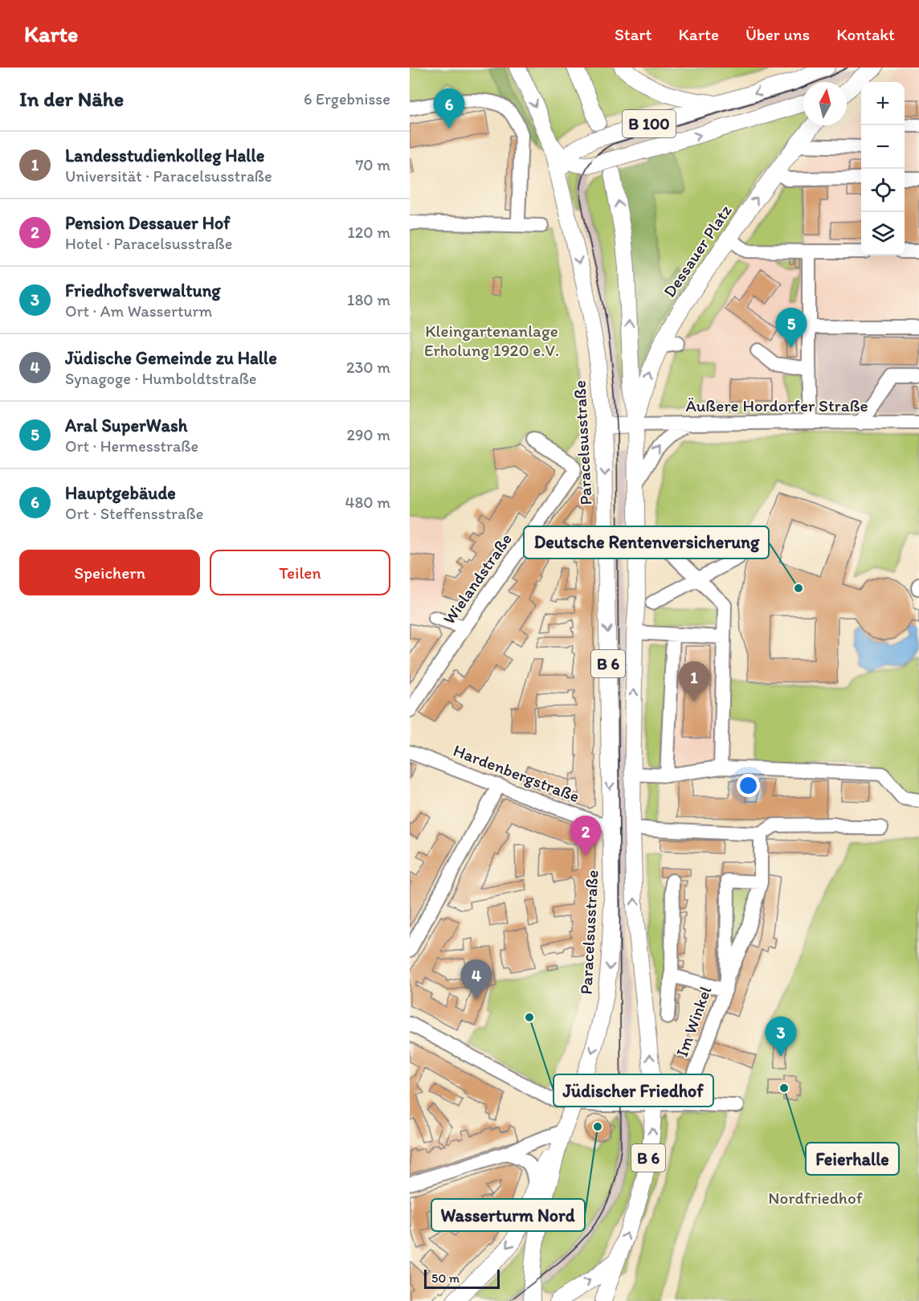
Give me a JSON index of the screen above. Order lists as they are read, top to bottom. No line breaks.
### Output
{"streets":{"main road":["B 100","Dessauer Platz","Paracelsusstraße","B 6"],"street":["Äußere Hordorfer Straße","Wielandstraße","Hardenbergstraße","Im Winkel"]},"crossings":[["B 100","Paracelsusstraße"],["Dessauer Platz","Äußere Hordorfer Straße"],["Dessauer Platz","B 6"],["Äußere Hordorfer Straße","B 6"],["Paracelsusstraße","Hardenbergstraße"]],"one_way":["Dessauer Platz"],"parks":["Kleingartenanlage Erholung 1920 e.V.","Nordfriedhof"],"places":["Deutsche Rentenversicherung","Jüdischer Friedhof","Feierhalle","Wasserturm Nord"],"scale_bar":"50 m","north":"top","page":{"header":"Karte","nav":["Start","Karte","Über uns","Kontakt"],"heading":["In der Nähe","6 Ergebnisse"],"map_buttons":["+","−"],"pins":["6","5","1","2","4","3"],"list":[{"mark":"1","name":"Landesstudienkolleg Halle","note":"Universität · Paracelsusstraße","value":"70 m"},{"mark":"2","name":"Pension Dessauer Hof","note":"Hotel · Paracelsusstraße","value":"120 m"},{"mark":"3","name":"Friedhofsverwaltung","note":"Ort · Am Wasserturm","value":"180 m"},{"mark":"4","name":"Jüdische Gemeinde zu Halle","note":"Synagoge · Humboldtstraße","value":"230 m"},{"mark":"5","name":"Aral SuperWash","note":"Ort · Hermesstraße","value":"290 m"},{"mark":"6","name":"Hauptgebäude","note":"Ort · Steffensstraße","value":"480 m"}],"buttons":["Speichern","Teilen"],"scale":"50 m"}}
